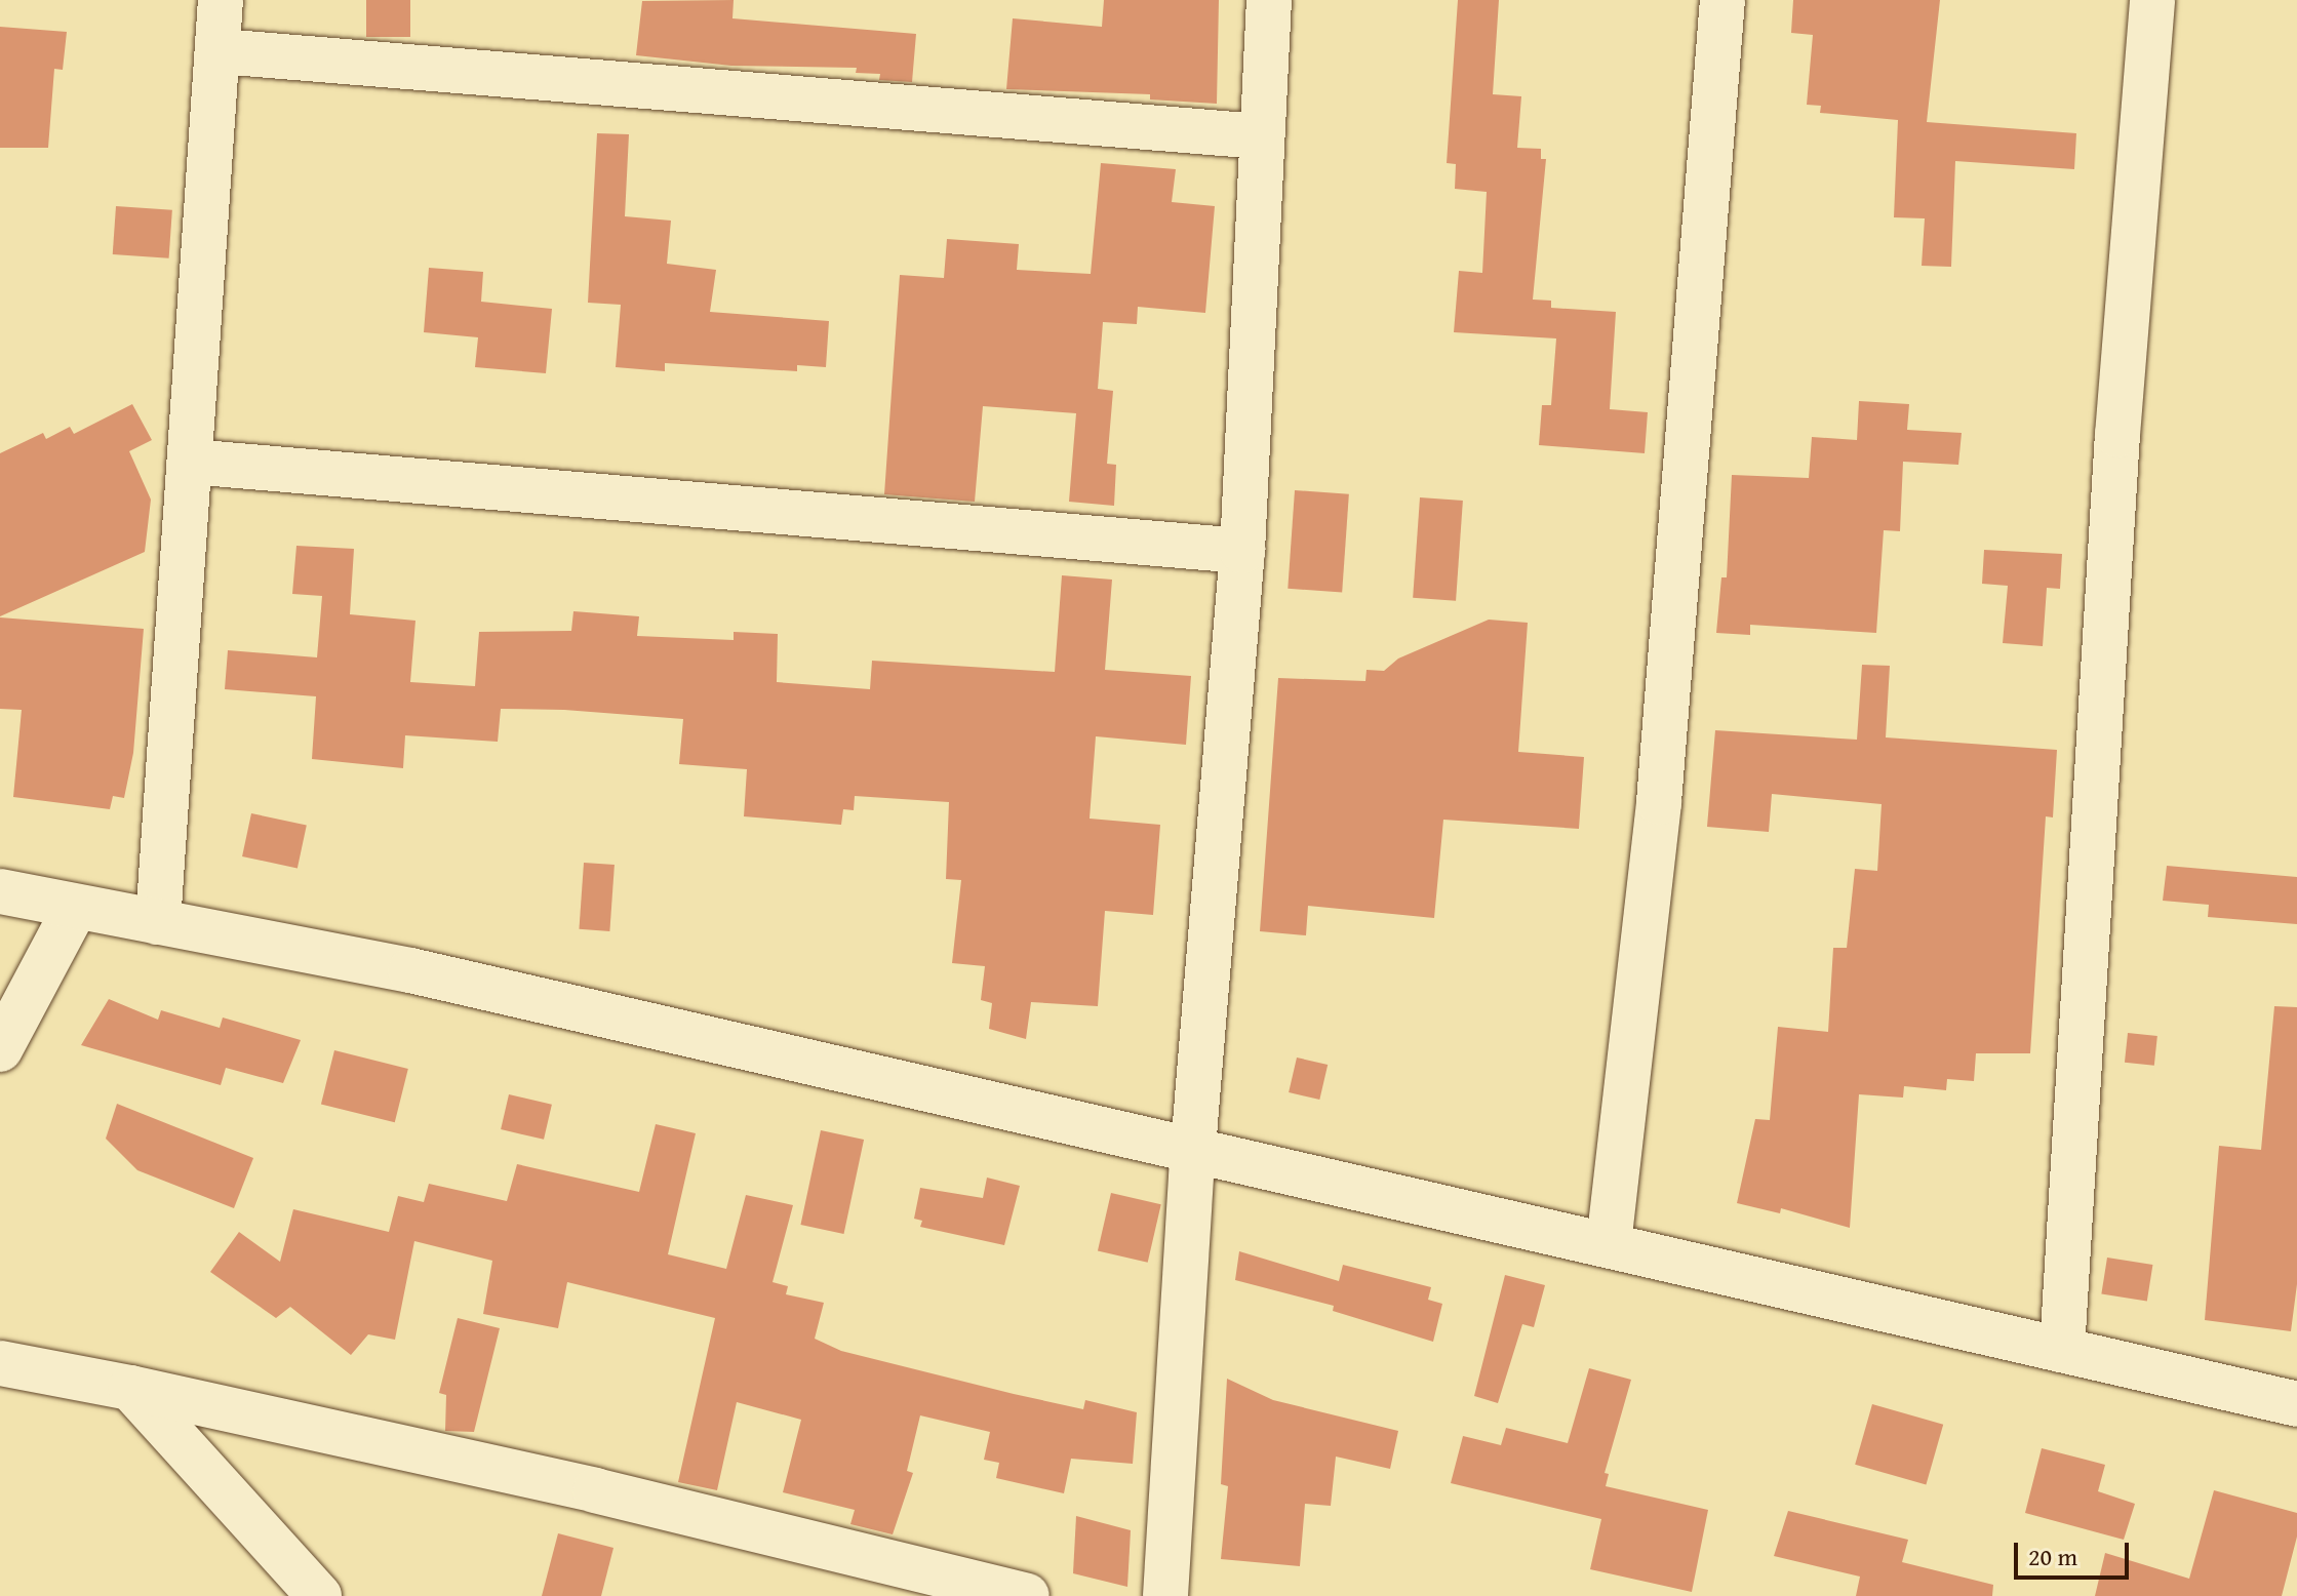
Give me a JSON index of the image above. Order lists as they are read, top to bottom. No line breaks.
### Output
{"scale_bar":"20 m"}
